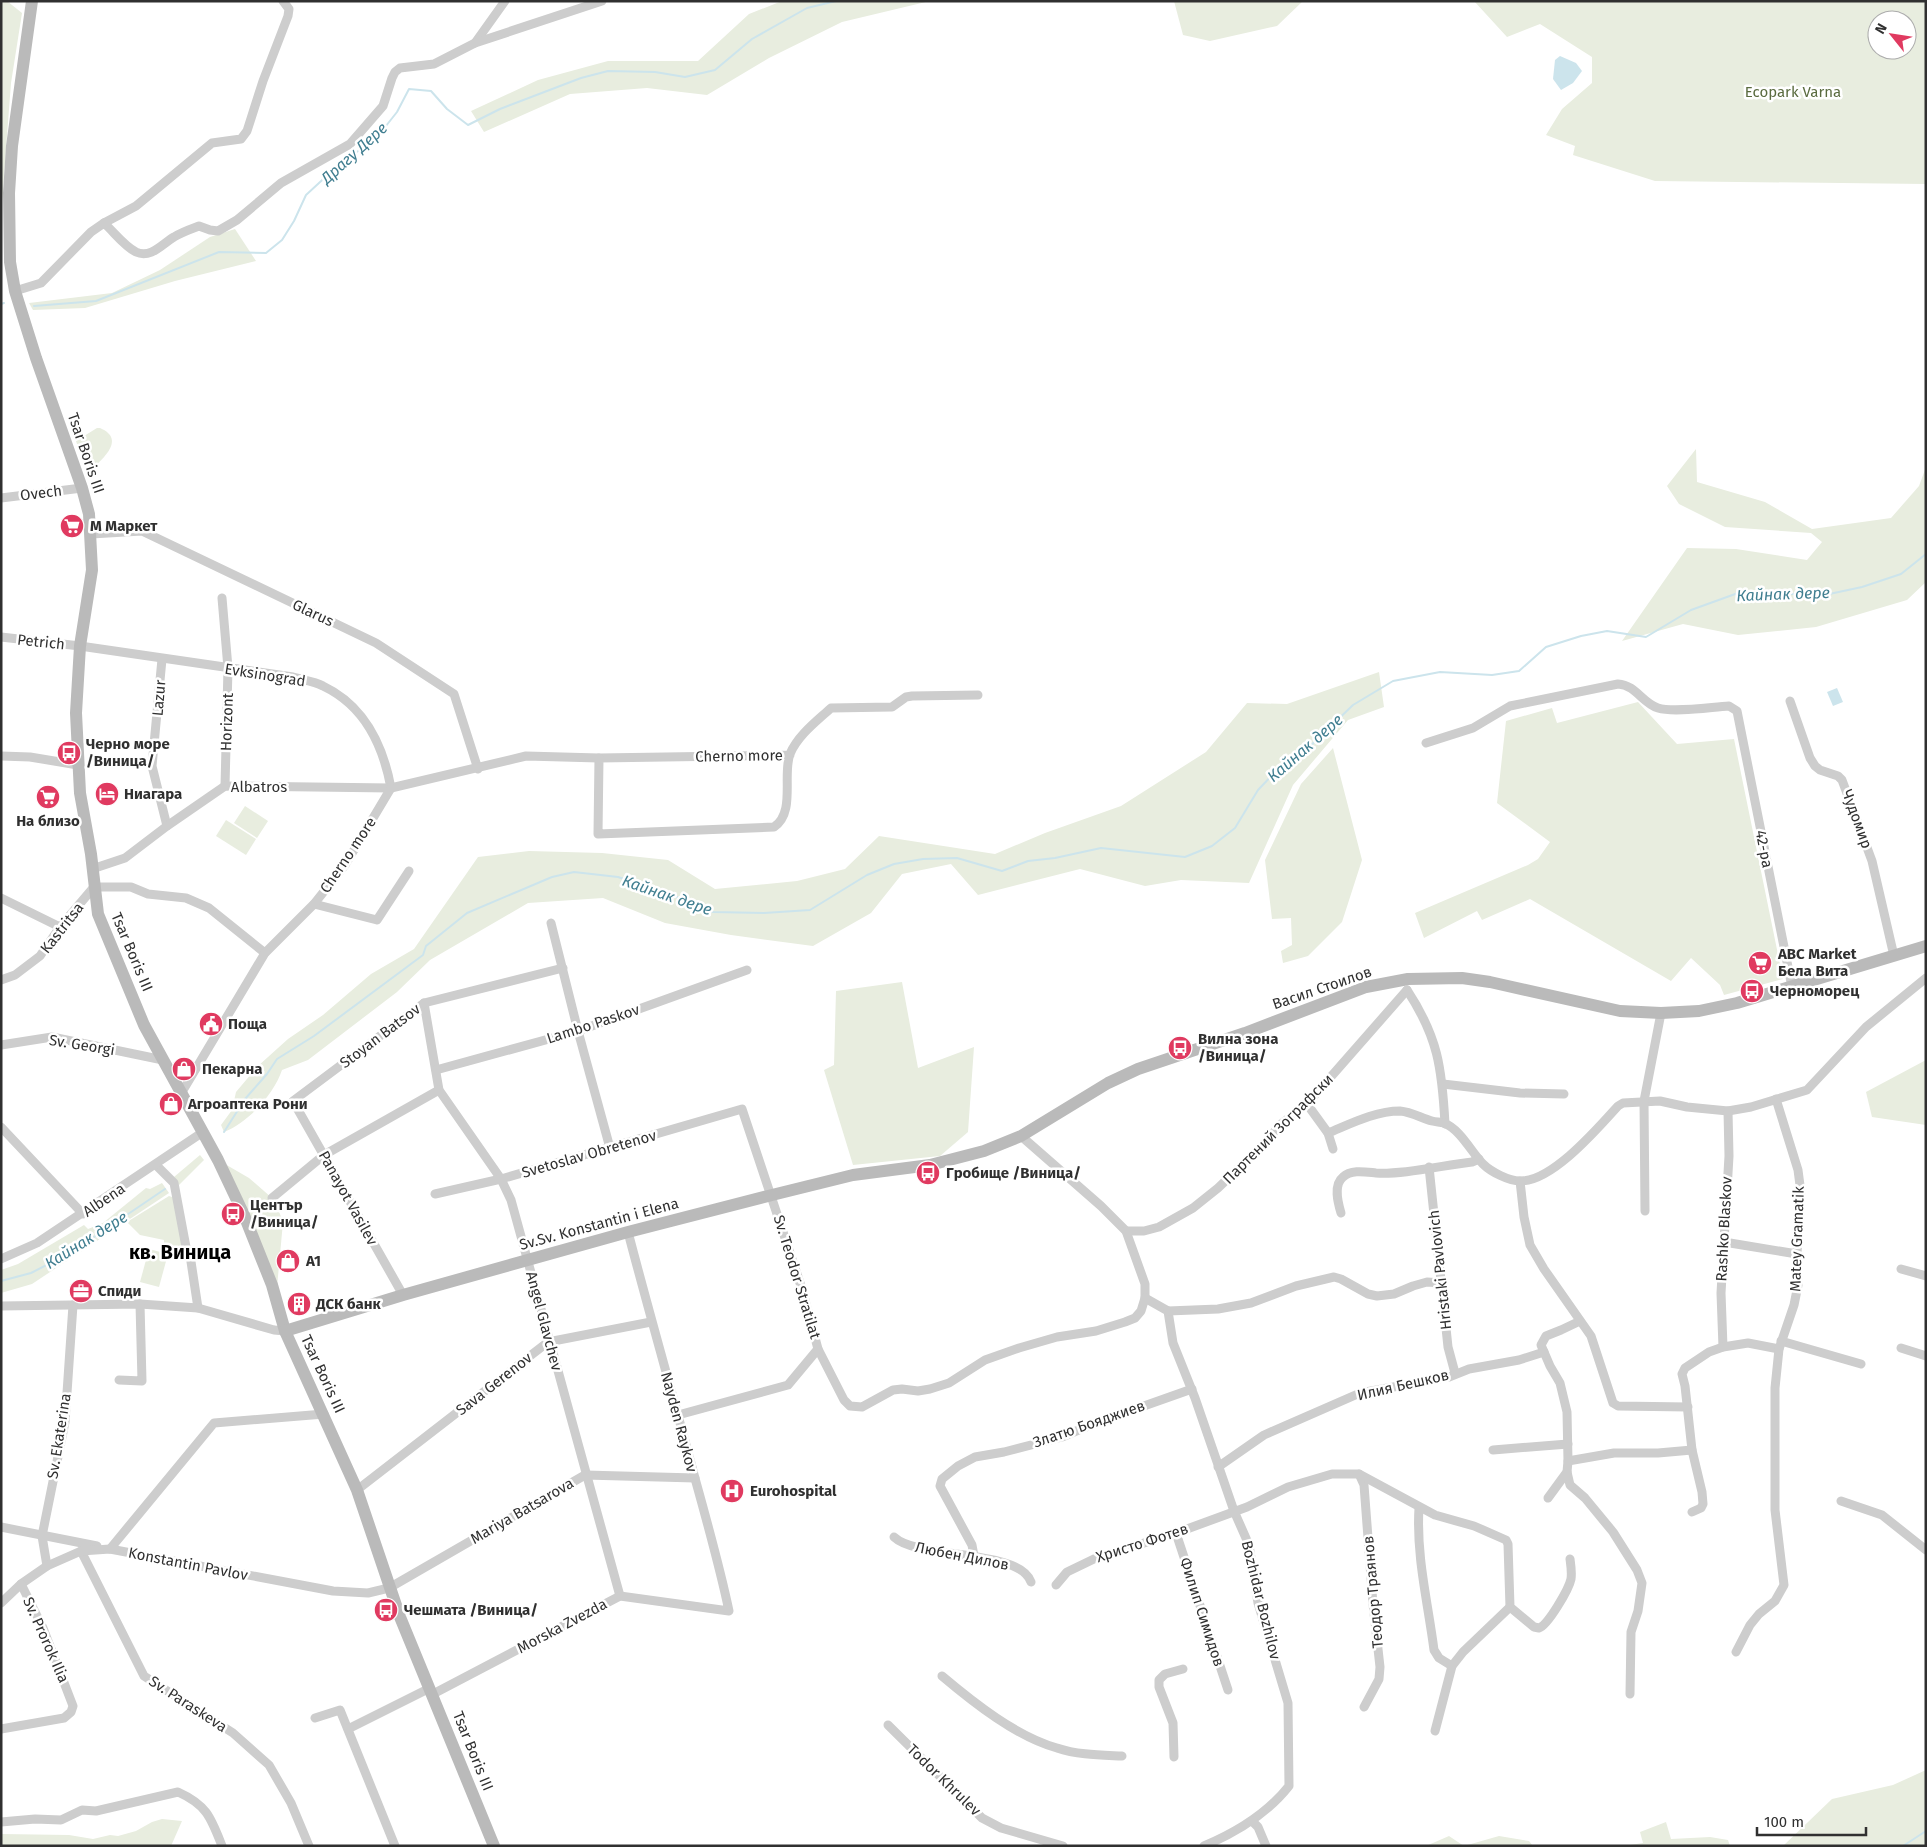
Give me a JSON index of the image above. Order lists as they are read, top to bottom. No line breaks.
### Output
{"streets":{"street":["Tsar Boris III","Ovech","Glarus","Petrich","Evksinograd","Lazur","Horizont","Cherno more","Albatros","Чудомир","42-ра","Kastritsa","Васил Стоилов","Lambo Paskov","Stoyan Batsov","Sv. Georgi","Партений Зографски","Svetoslav Obretenov","Panayot Vasilev","Albena","Sv.Sv. Konstantin i Elena","Rashko Blaskov","Matey Gramatik","Hristaki Pavlovich","Sv. Teodor Stratilat","Angel Glavchev","Sava Gerenov","Илия Бешков","Nayden Raykov","Златю Бояджиев","Sv. Ekaterina","Mariya Batsarova","Христо Фотев","Любен Дилов","Konstantin Pavlov","Теодор Траянов","Bozhidar Bozhilov","Филип Симидов","Morska Zvezda","Sv. Prorok Ilia","Sv. Paraskeva","Todor Khrulev"]},"crossings":[["Tsar Boris III","Ovech"],["Tsar Boris III","Glarus"],["Tsar Boris III","Petrich"],["Tsar Boris III","Evksinograd"],["Tsar Boris III","Cherno more"],["Tsar Boris III","Albatros"],["Tsar Boris III","Kastritsa"],["Tsar Boris III","Sv. Georgi"],["Tsar Boris III","Albena"],["Tsar Boris III","Sv.Sv. Konstantin i Elena"],["Tsar Boris III","Sava Gerenov"],["Tsar Boris III","Mariya Batsarova"],["Tsar Boris III","Konstantin Pavlov"],["Tsar Boris III","Morska Zvezda"],["Glarus","Cherno more"],["Petrich","Evksinograd"],["Evksinograd","Lazur"],["Evksinograd","Horizont"],["Evksinograd","Cherno more"],["Evksinograd","Albatros"],["Lazur","Albatros"],["Horizont","Albatros"],["Cherno more","Albatros"],["Чудомир","Васил Стоилов"],["42-ра","Васил Стоилов"],["Васил Стоилов","Партений Зографски"],["Васил Стоилов","Sv.Sv. Konstantin i Elena"],["Lambo Paskov","Angel Glavchev"],["Stoyan Batsov","Panayot Vasilev"],["Stoyan Batsov","Angel Glavchev"],["Svetoslav Obretenov","Sv. Teodor Stratilat"],["Svetoslav Obretenov","Angel Glavchev"],["Panayot Vasilev","Sv.Sv. Konstantin i Elena"],["Sv.Sv. Konstantin i Elena","Sv. Teodor Stratilat"],["Sv.Sv. Konstantin i Elena","Angel Glavchev"],["Sv.Sv. Konstantin i Elena","Nayden Raykov"],["Hristaki Pavlovich","Илия Бешков"],["Sv. Teodor Stratilat","Nayden Raykov"],["Angel Glavchev","Sava Gerenov"],["Angel Glavchev","Mariya Batsarova"],["Angel Glavchev","Morska Zvezda"],["Sava Gerenov","Nayden Raykov"],["Илия Бешков","Bozhidar Bozhilov"],["Nayden Raykov","Mariya Batsarova"],["Nayden Raykov","Morska Zvezda"],["Златю Бояджиев","Любен Дилов"],["Златю Бояджиев","Bozhidar Bozhilov"],["Sv. Ekaterina","Konstantin Pavlov"],["Mariya Batsarova","Konstantin Pavlov"],["Христо Фотев","Теодор Траянов"],["Христо Фотев","Bozhidar Bozhilov"],["Христо Фотев","Филип Симидов"],["Konstantin Pavlov","Sv. Prorok Ilia"],["Konstantin Pavlov","Sv. Paraskeva"]],"districts":["кв. Виница"],"water":["Драгу Дере","Кайнак дере"],"parks":["Ecopark Varna"],"places":{"supermarket":["М Маркет","На близо","ABC Market Бела Вита"],"bus stop":["Черно море /Виница/","Черноморец","Вилна зона /Виница/","Гробище /Виница/","Център /Виница/","Чешмата /Виница/"],"hotel":["Ниагара"],"public building":["Поща"],"shop":["Пекарна","Агроаптека Рони","A1"],"office":["Спиди"],"building":["ДСК банк"],"hospital":["Eurohospital"]},"scale_bar":"100 m","north":"top left"}
